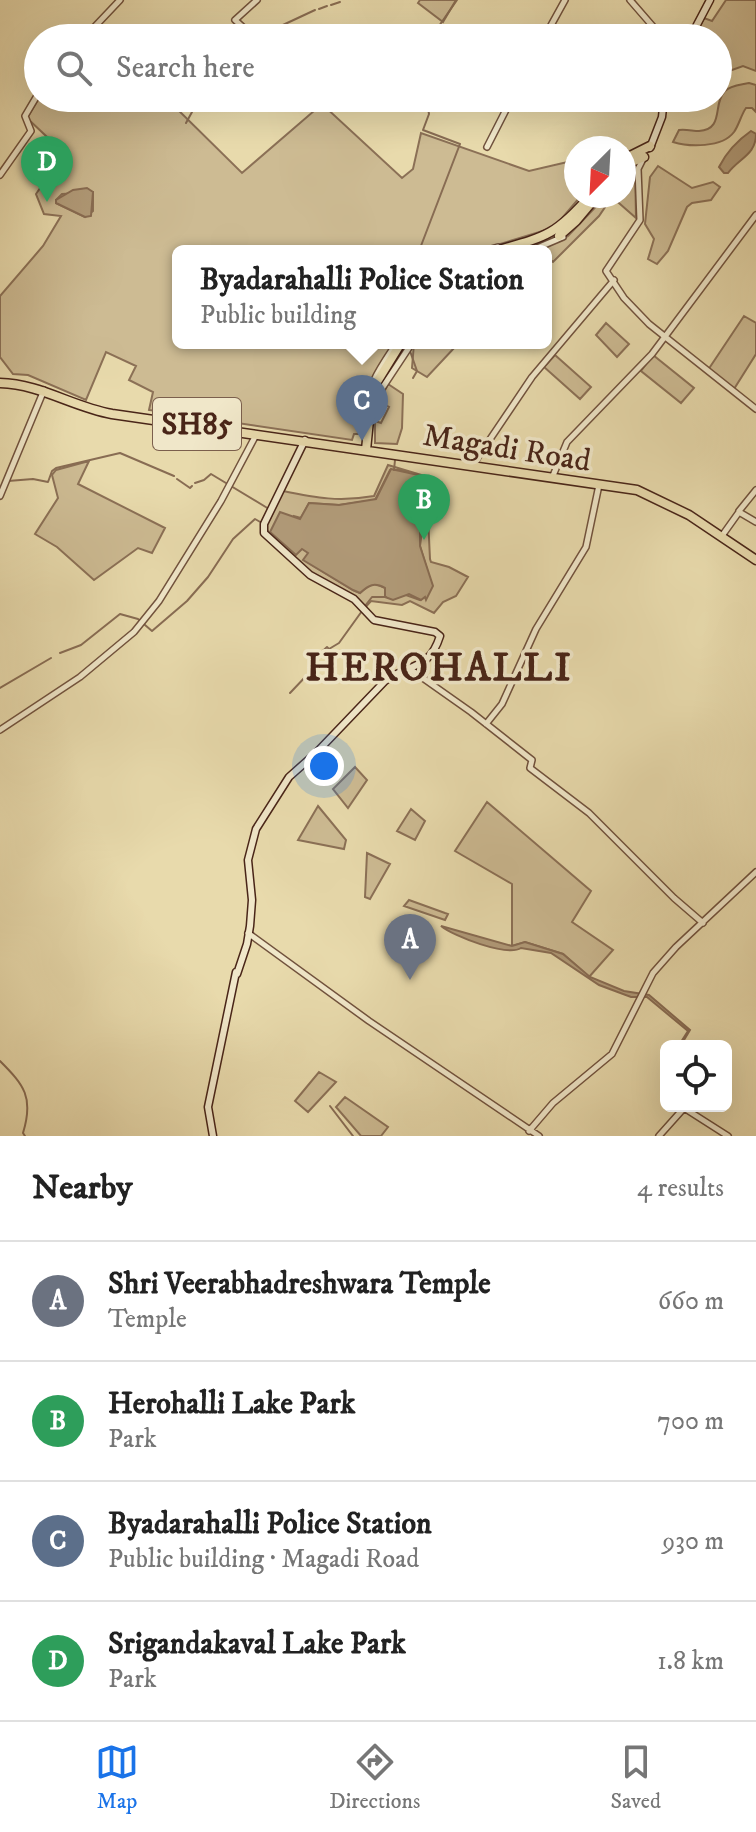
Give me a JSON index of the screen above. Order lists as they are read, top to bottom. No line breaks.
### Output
{"streets":{"main road":["SH85","Magadi Road"]},"districts":["HEROHALLI"],"north":"bottom left","page":{"search":"Search here","pins":["D","C","B","A"],"popup":["Byadarahalli Police Station","Public building"],"heading":["Nearby","4 results"],"list":[{"mark":"A","name":"Shri Veerabhadreshwara Temple","note":"Temple","value":"660 m"},{"mark":"B","name":"Herohalli Lake Park","note":"Park","value":"700 m"},{"mark":"C","name":"Byadarahalli Police Station","note":"Public building · Magadi Road","value":"930 m"},{"mark":"D","name":"Srigandakaval Lake Park","note":"Park","value":"1.8 km"}],"nav":["Map","Directions","Saved"]}}
